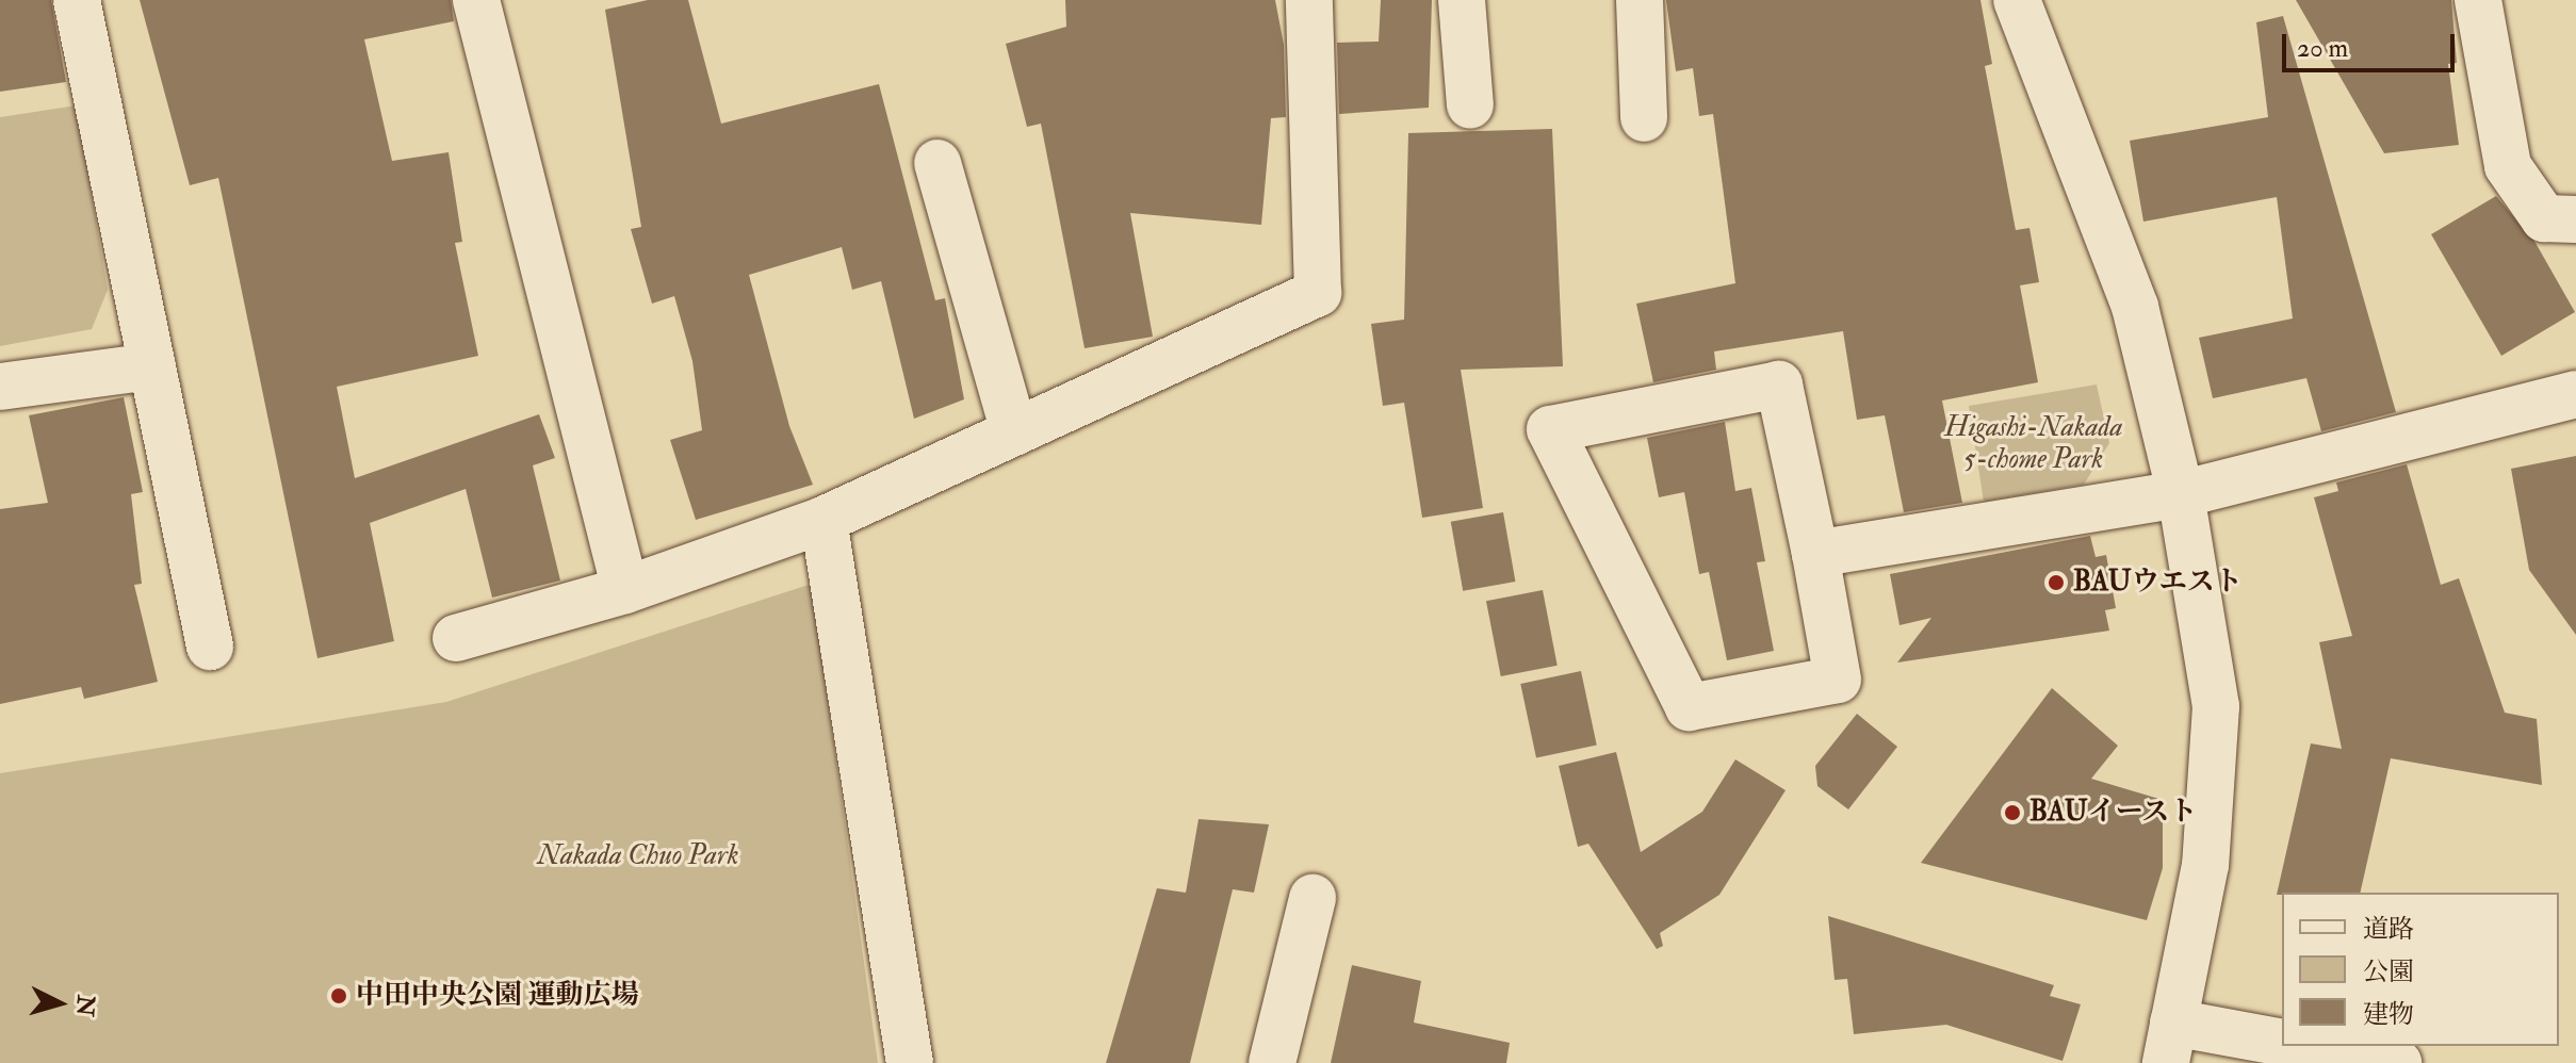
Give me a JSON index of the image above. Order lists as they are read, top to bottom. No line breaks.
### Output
{"parks":["Higashi-Nakada 5-chome Park","Nakada Chuo Park"],"places":["BAUウエスト","BAUイースト","中田中央公園 運動広場"],"legend":["道路","公園","建物"],"scale_bar":"20 m","north":"right"}
